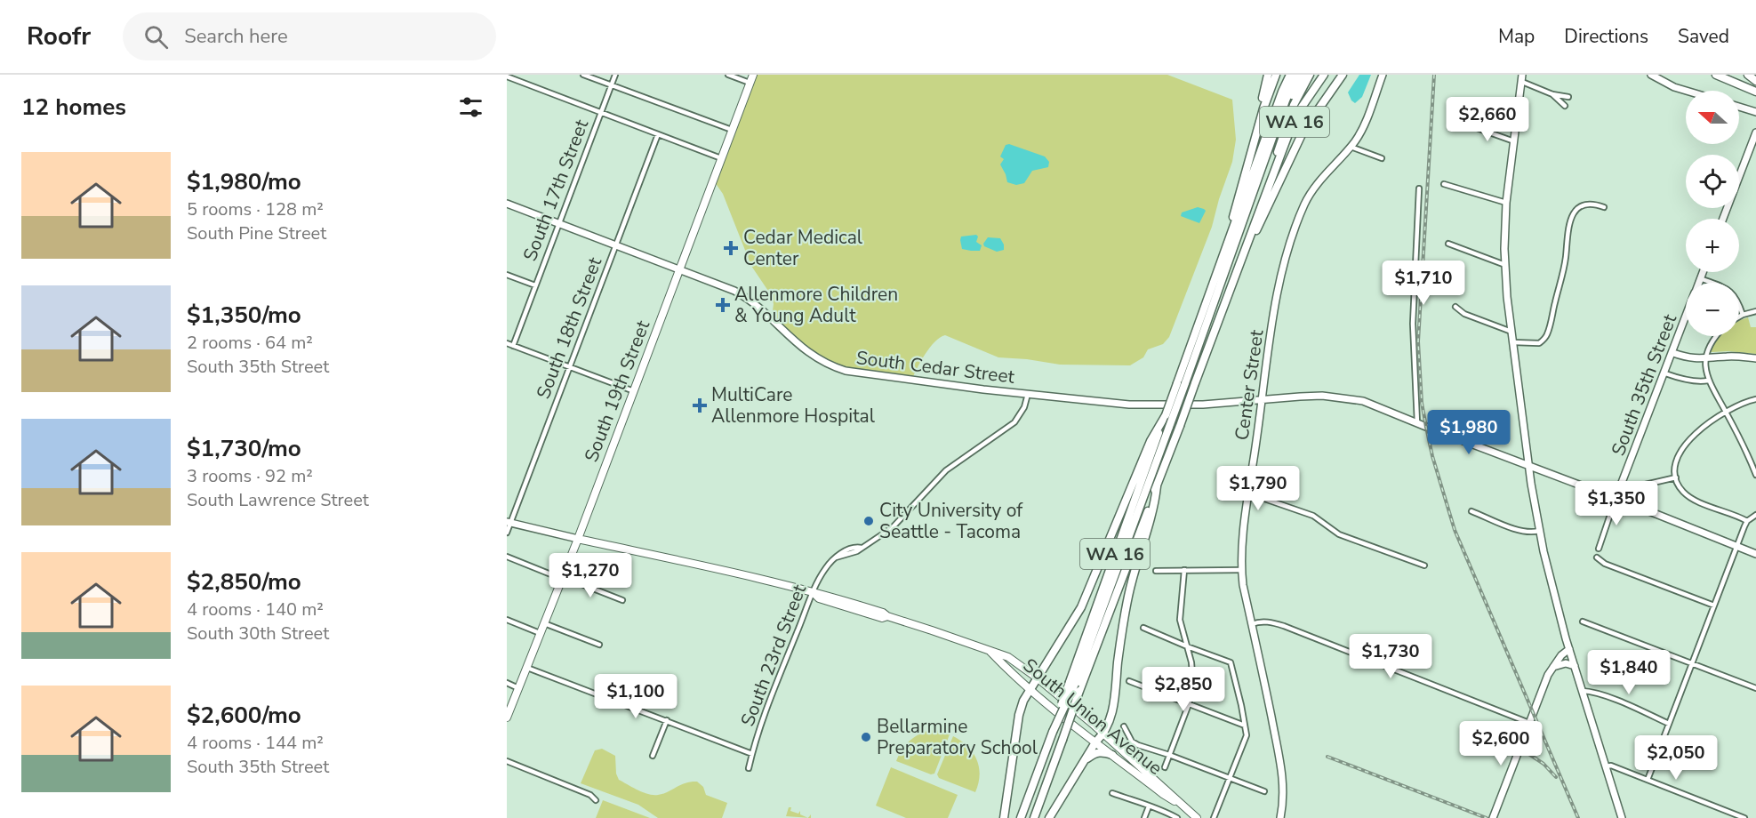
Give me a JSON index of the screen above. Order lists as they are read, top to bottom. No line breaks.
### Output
{"streets":{"highway":["WA 16"],"main road":["South Cedar Street","Center Street","South 35th Street","South 19th Street","South Union Avenue"],"street":["South 17th Street","South 18th Street","South 23rd Street"]},"crossings":[["South 17th Street","South Cedar Street"],["South 18th Street","South Cedar Street"],["South 18th Street","South Union Avenue"],["South Cedar Street","Center Street"],["South Cedar Street","South 35th Street"],["South Cedar Street","South 19th Street"],["South Cedar Street","South 23rd Street"],["South 19th Street","South Union Avenue"],["South 23rd Street","South Union Avenue"]],"places":{"health":["Cedar Medical Center","Allenmore Children & Young Adult","MultiCare Allenmore Hospital"],"other":["City University of Seattle - Tacoma","Bellarmine Preparatory School"]},"north":"left","page":{"header":"Roofr","search":"Search here","nav":["Map","Directions","Saved"],"heading":"12 homes","map_buttons":["+","−"],"price":["$2,660","$1,710","$1,980","$1,790","$1,350","$1,270","$1,730","$1,840","$2,850","$1,100","$2,600","$2,050"],"list":[{"name":"$1,980/mo","note":"5 rooms · 128 m² · South Pine Street"},{"name":"$1,350/mo","note":"2 rooms · 64 m² · South 35th Street"},{"name":"$1,730/mo","note":"3 rooms · 92 m² · South Lawrence Street"},{"name":"$2,850/mo","note":"4 rooms · 140 m² · South 30th Street"},{"name":"$2,600/mo","note":"4 rooms · 144 m² · South 35th Street"}]}}
